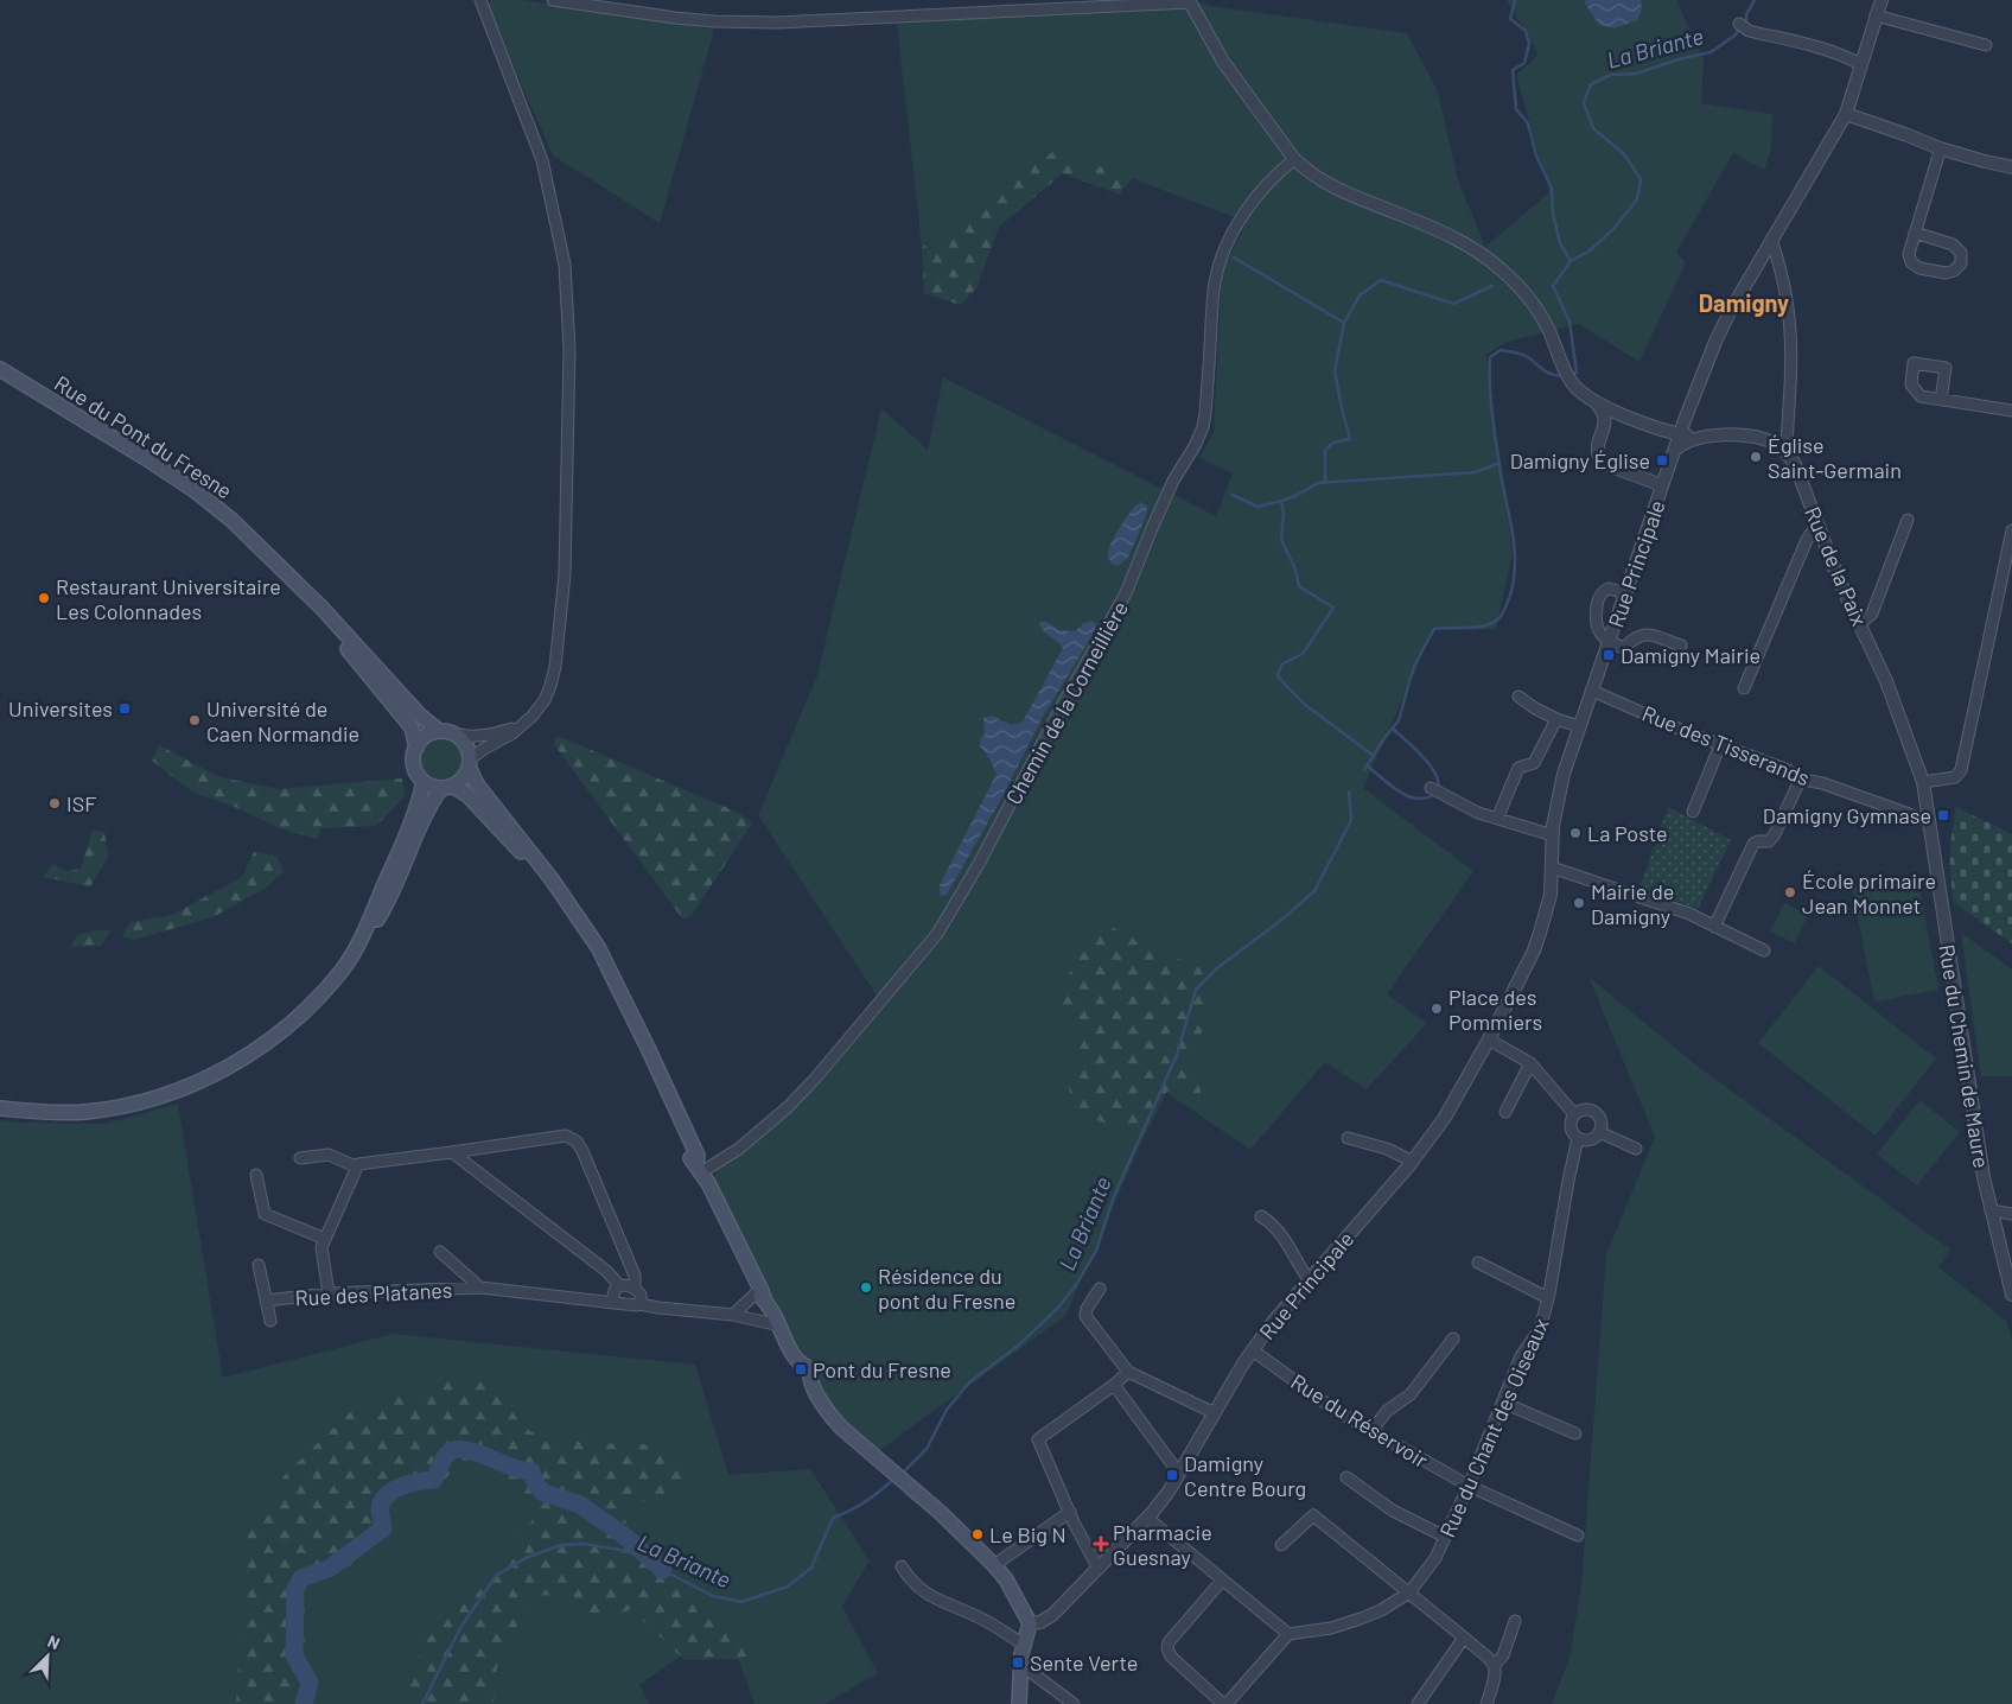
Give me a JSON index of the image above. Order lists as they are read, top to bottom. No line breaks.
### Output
{"streets":{"main road":["Rue du Pont du Fresne"],"street":["Rue Principale","Rue de la Paix","Chemin de la Corneillière","Rue des Tisserands","Rue du Chemin de Maure","Rue des Platanes","Rue du Réservoir","Rue du Chant des Oiseaux"]},"crossings":[["Rue Principale","Rue des Tisserands"],["Rue Principale","Rue du Réservoir"],["Rue de la Paix","Rue du Chemin de Maure"],["Rue des Tisserands","Rue du Chemin de Maure"],["Rue du Réservoir","Rue du Chant des Oiseaux"]],"districts":["Damigny"],"water":["La Briante"],"places":{"other":["Église Saint-Germain","Restaurant Universitaire Les Colonnades","Université de Caen Normandie","ISF","La Poste","École primaire Jean Monnet","Mairie de Damigny","Place des Pommiers","Résidence du pont du Fresne","Le Big N"],"transit":["Damigny Église","Damigny Mairie","Universites","Damigny Gymnase","Pont du Fresne","Damigny Centre Bourg","Sente Verte"],"health":["Pharmacie Guesnay"]},"north":"top right"}
